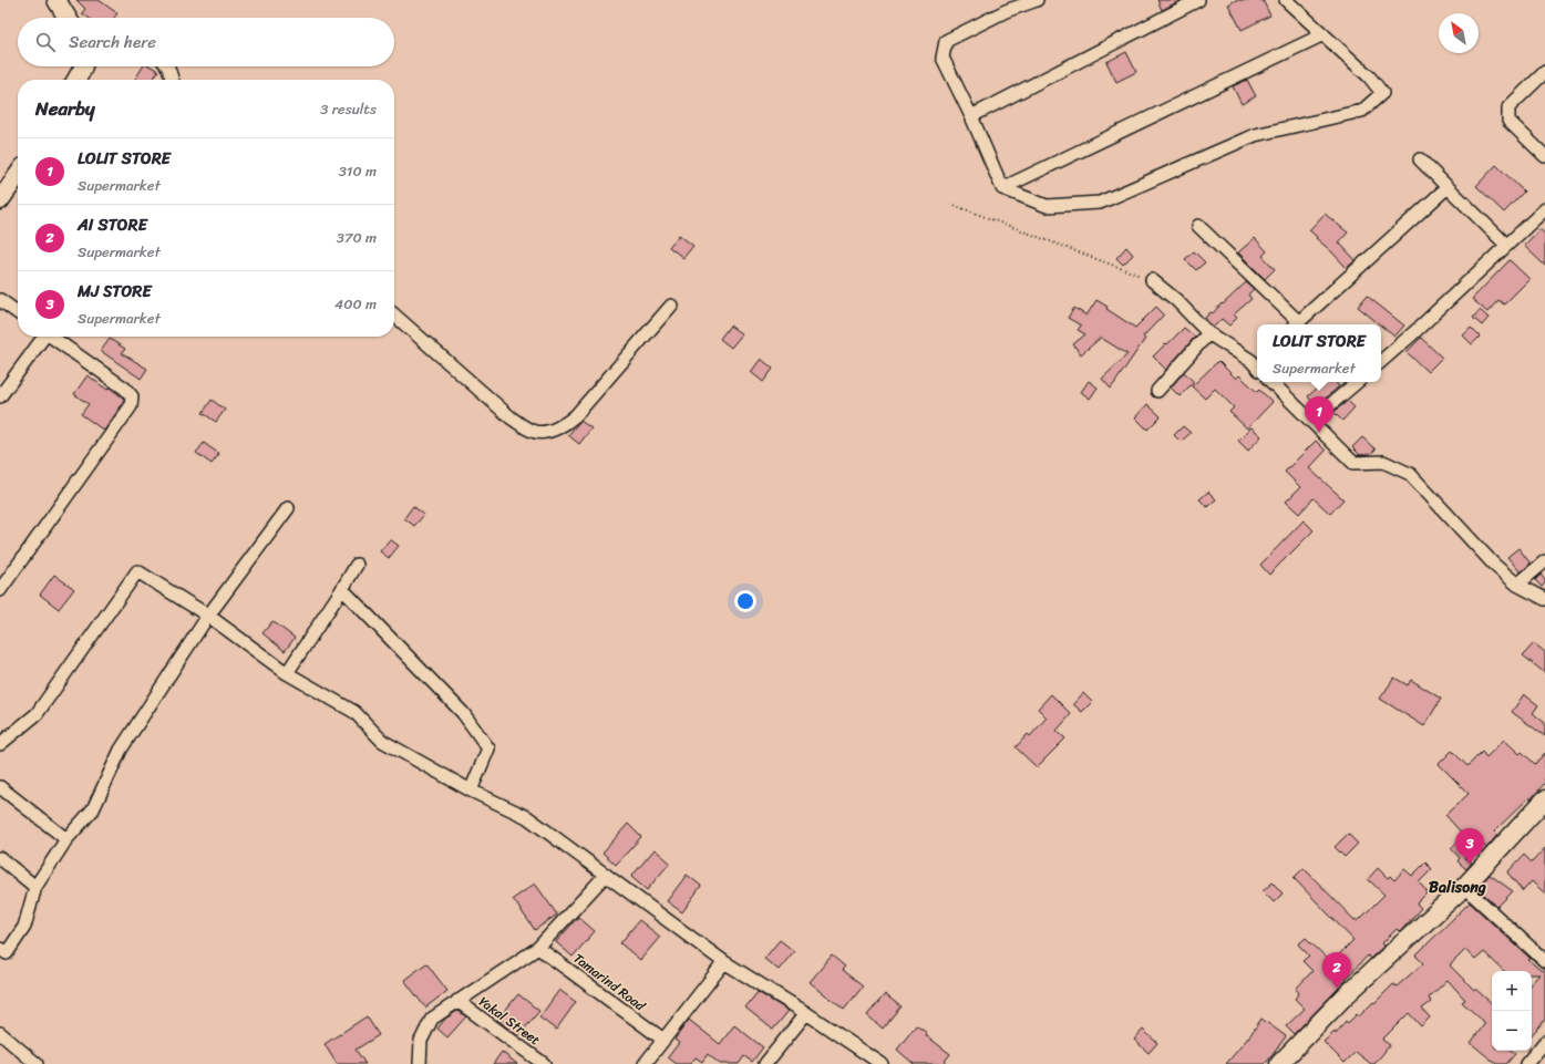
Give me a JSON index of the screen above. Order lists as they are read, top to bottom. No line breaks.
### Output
{"streets":{"street":["Tamarind Road","Yakal Street"]},"districts":["Balisong"],"north":"top left","page":{"search":"Search here","heading":["Nearby","3 results"],"list":[{"mark":"1","name":"LOLIT STORE","note":"Supermarket","value":"310 m"},{"mark":"2","name":"AI STORE","note":"Supermarket","value":"370 m"},{"mark":"3","name":"MJ STORE","note":"Supermarket","value":"400 m"}],"popup":["LOLIT STORE","Supermarket"],"pins":["1","3","2"],"map_buttons":["+","−"]}}
